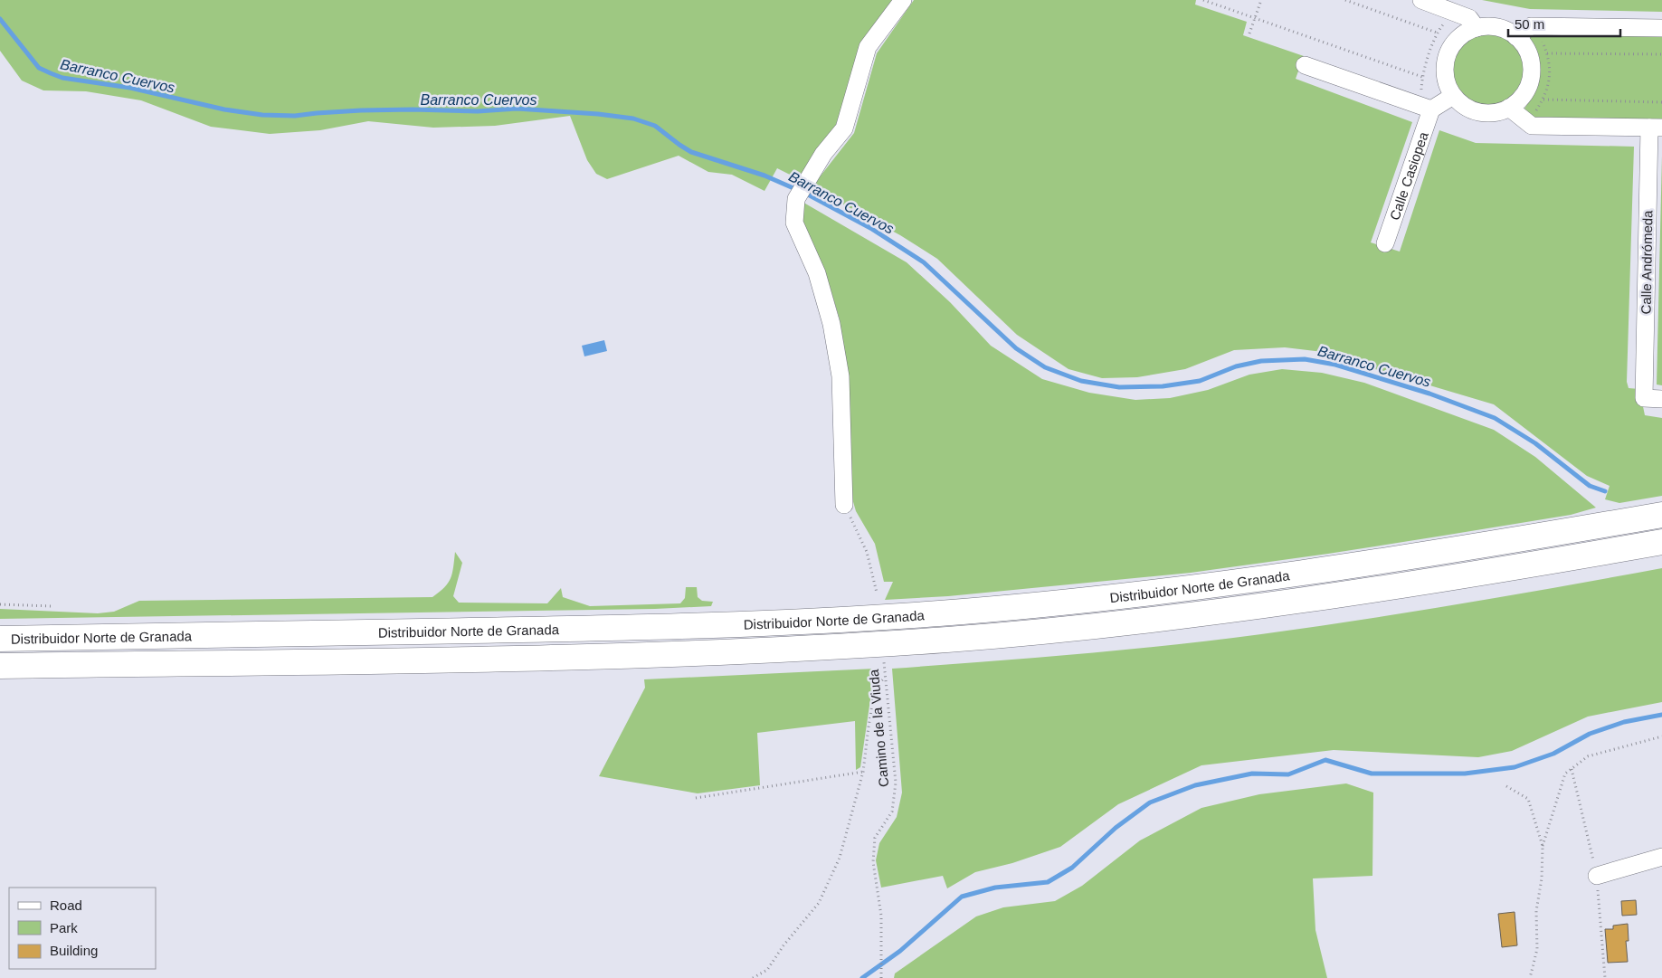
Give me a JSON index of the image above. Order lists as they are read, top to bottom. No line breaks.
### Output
{"streets":{"main road":["Distribuidor Norte de Granada"],"street":["Calle Casiopea","Calle Andrómeda"],"path":["Camino de la Viuda"]},"water":["Barranco Cuervos"],"legend":["Road","Park","Building"],"scale_bar":"50 m"}
